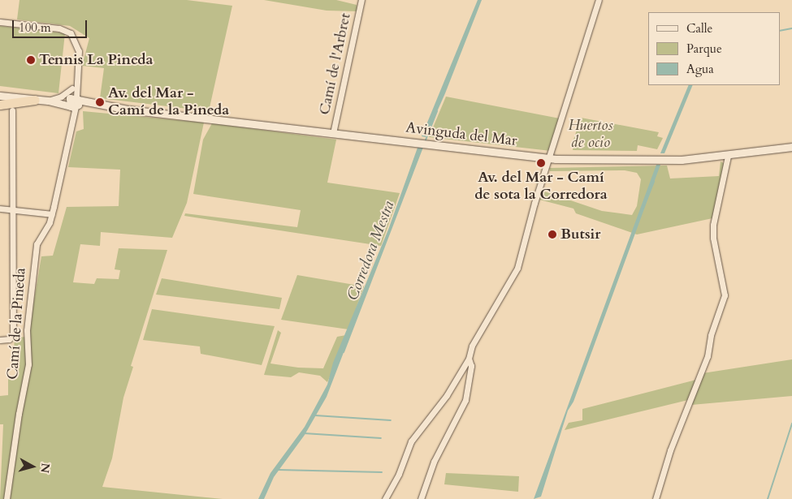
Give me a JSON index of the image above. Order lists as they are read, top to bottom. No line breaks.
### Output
{"streets":{"street":["Camí de l'Arbret","Avinguda del Mar","Camí de la Pineda"]},"crossings":[["Camí de l'Arbret","Avinguda del Mar"],["Avinguda del Mar","Camí de la Pineda"]],"water":["Corredora Mestra"],"parks":["Huertos de ocio"],"places":["Tennis La Pineda","Av. del Mar - Camí de la Pineda","Av. del Mar - Camí de sota la Corredora","Butsir"],"legend":["Calle","Parque","Agua"],"scale_bar":"100 m","north":"right"}
